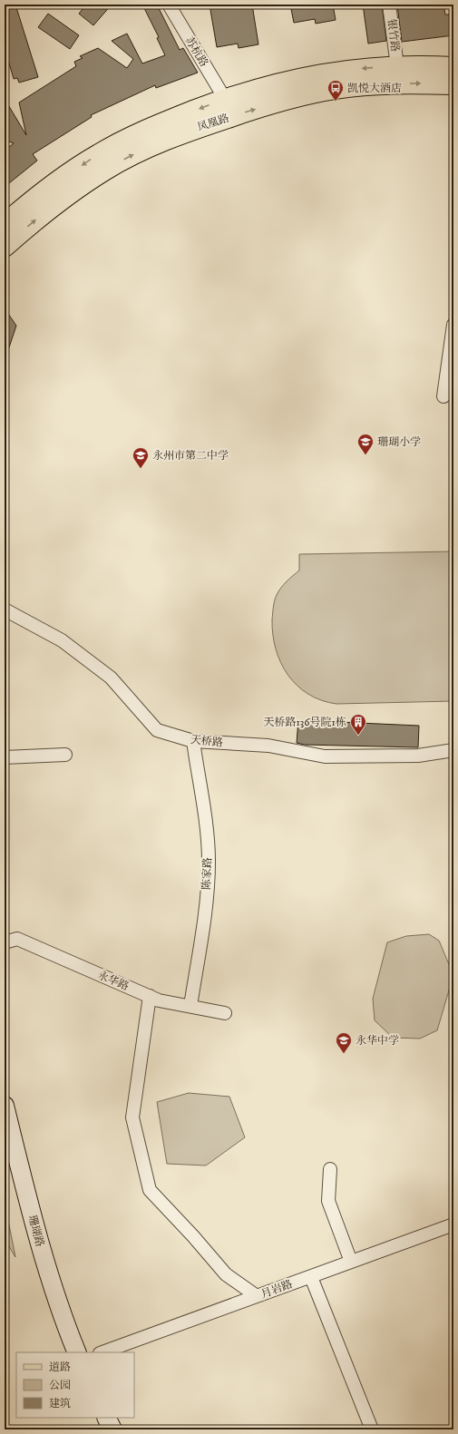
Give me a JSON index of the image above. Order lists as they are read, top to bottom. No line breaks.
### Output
{"streets":{"main road":["凤凰路","珊瑚路"],"street":["银竹路","苏杭路","天桥路","陈家路","永华路","月岩路"]},"crossings":[["银竹路","凤凰路"],["苏杭路","凤凰路"],["天桥路","陈家路"],["陈家路","永华路"]],"places":{"bus stop":["凯悦大酒店"],"school or university":["珊瑚小学","永州市第二中学","永华中学"],"building":["天桥路136号院1栋"]},"legend":["道路","公园","建筑"]}
